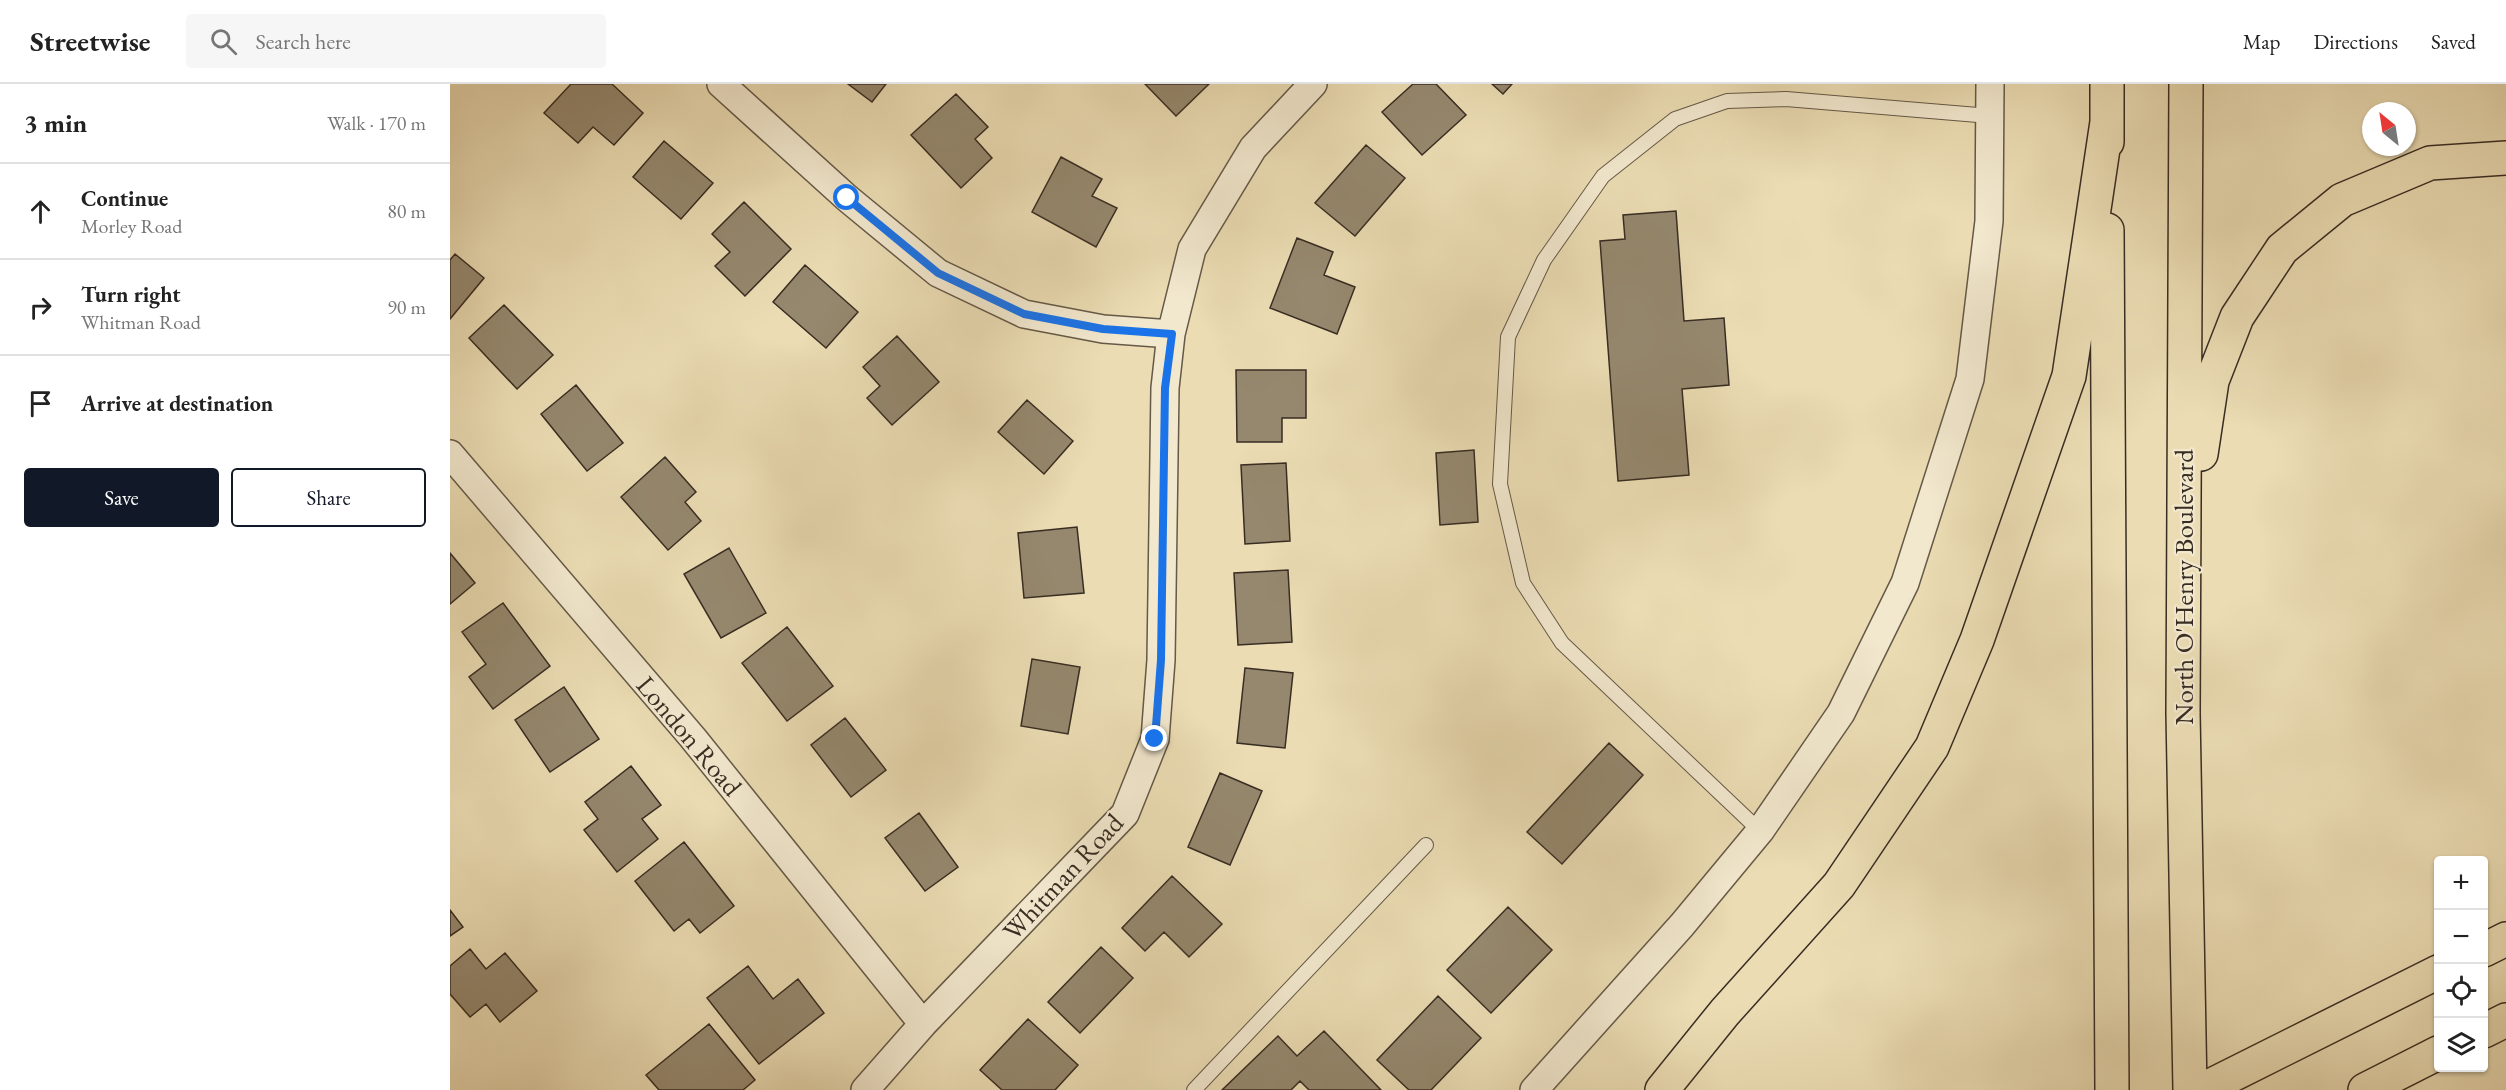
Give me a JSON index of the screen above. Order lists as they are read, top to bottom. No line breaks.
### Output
{"streets":{"main road":["North O'Henry Boulevard"],"street":["London Road","Whitman Road"]},"crossings":[["London Road","Whitman Road"]],"north":"top left","page":{"header":"Streetwise","search":"Search here","nav":["Map","Directions","Saved"],"heading":["3 min","Walk · 170 m"],"list":[["Continue","Morley Road","80 m"],["Turn right","Whitman Road","90 m"],"Arrive at destination"],"buttons":["Save","Share"],"map_buttons":["+","−"]}}
